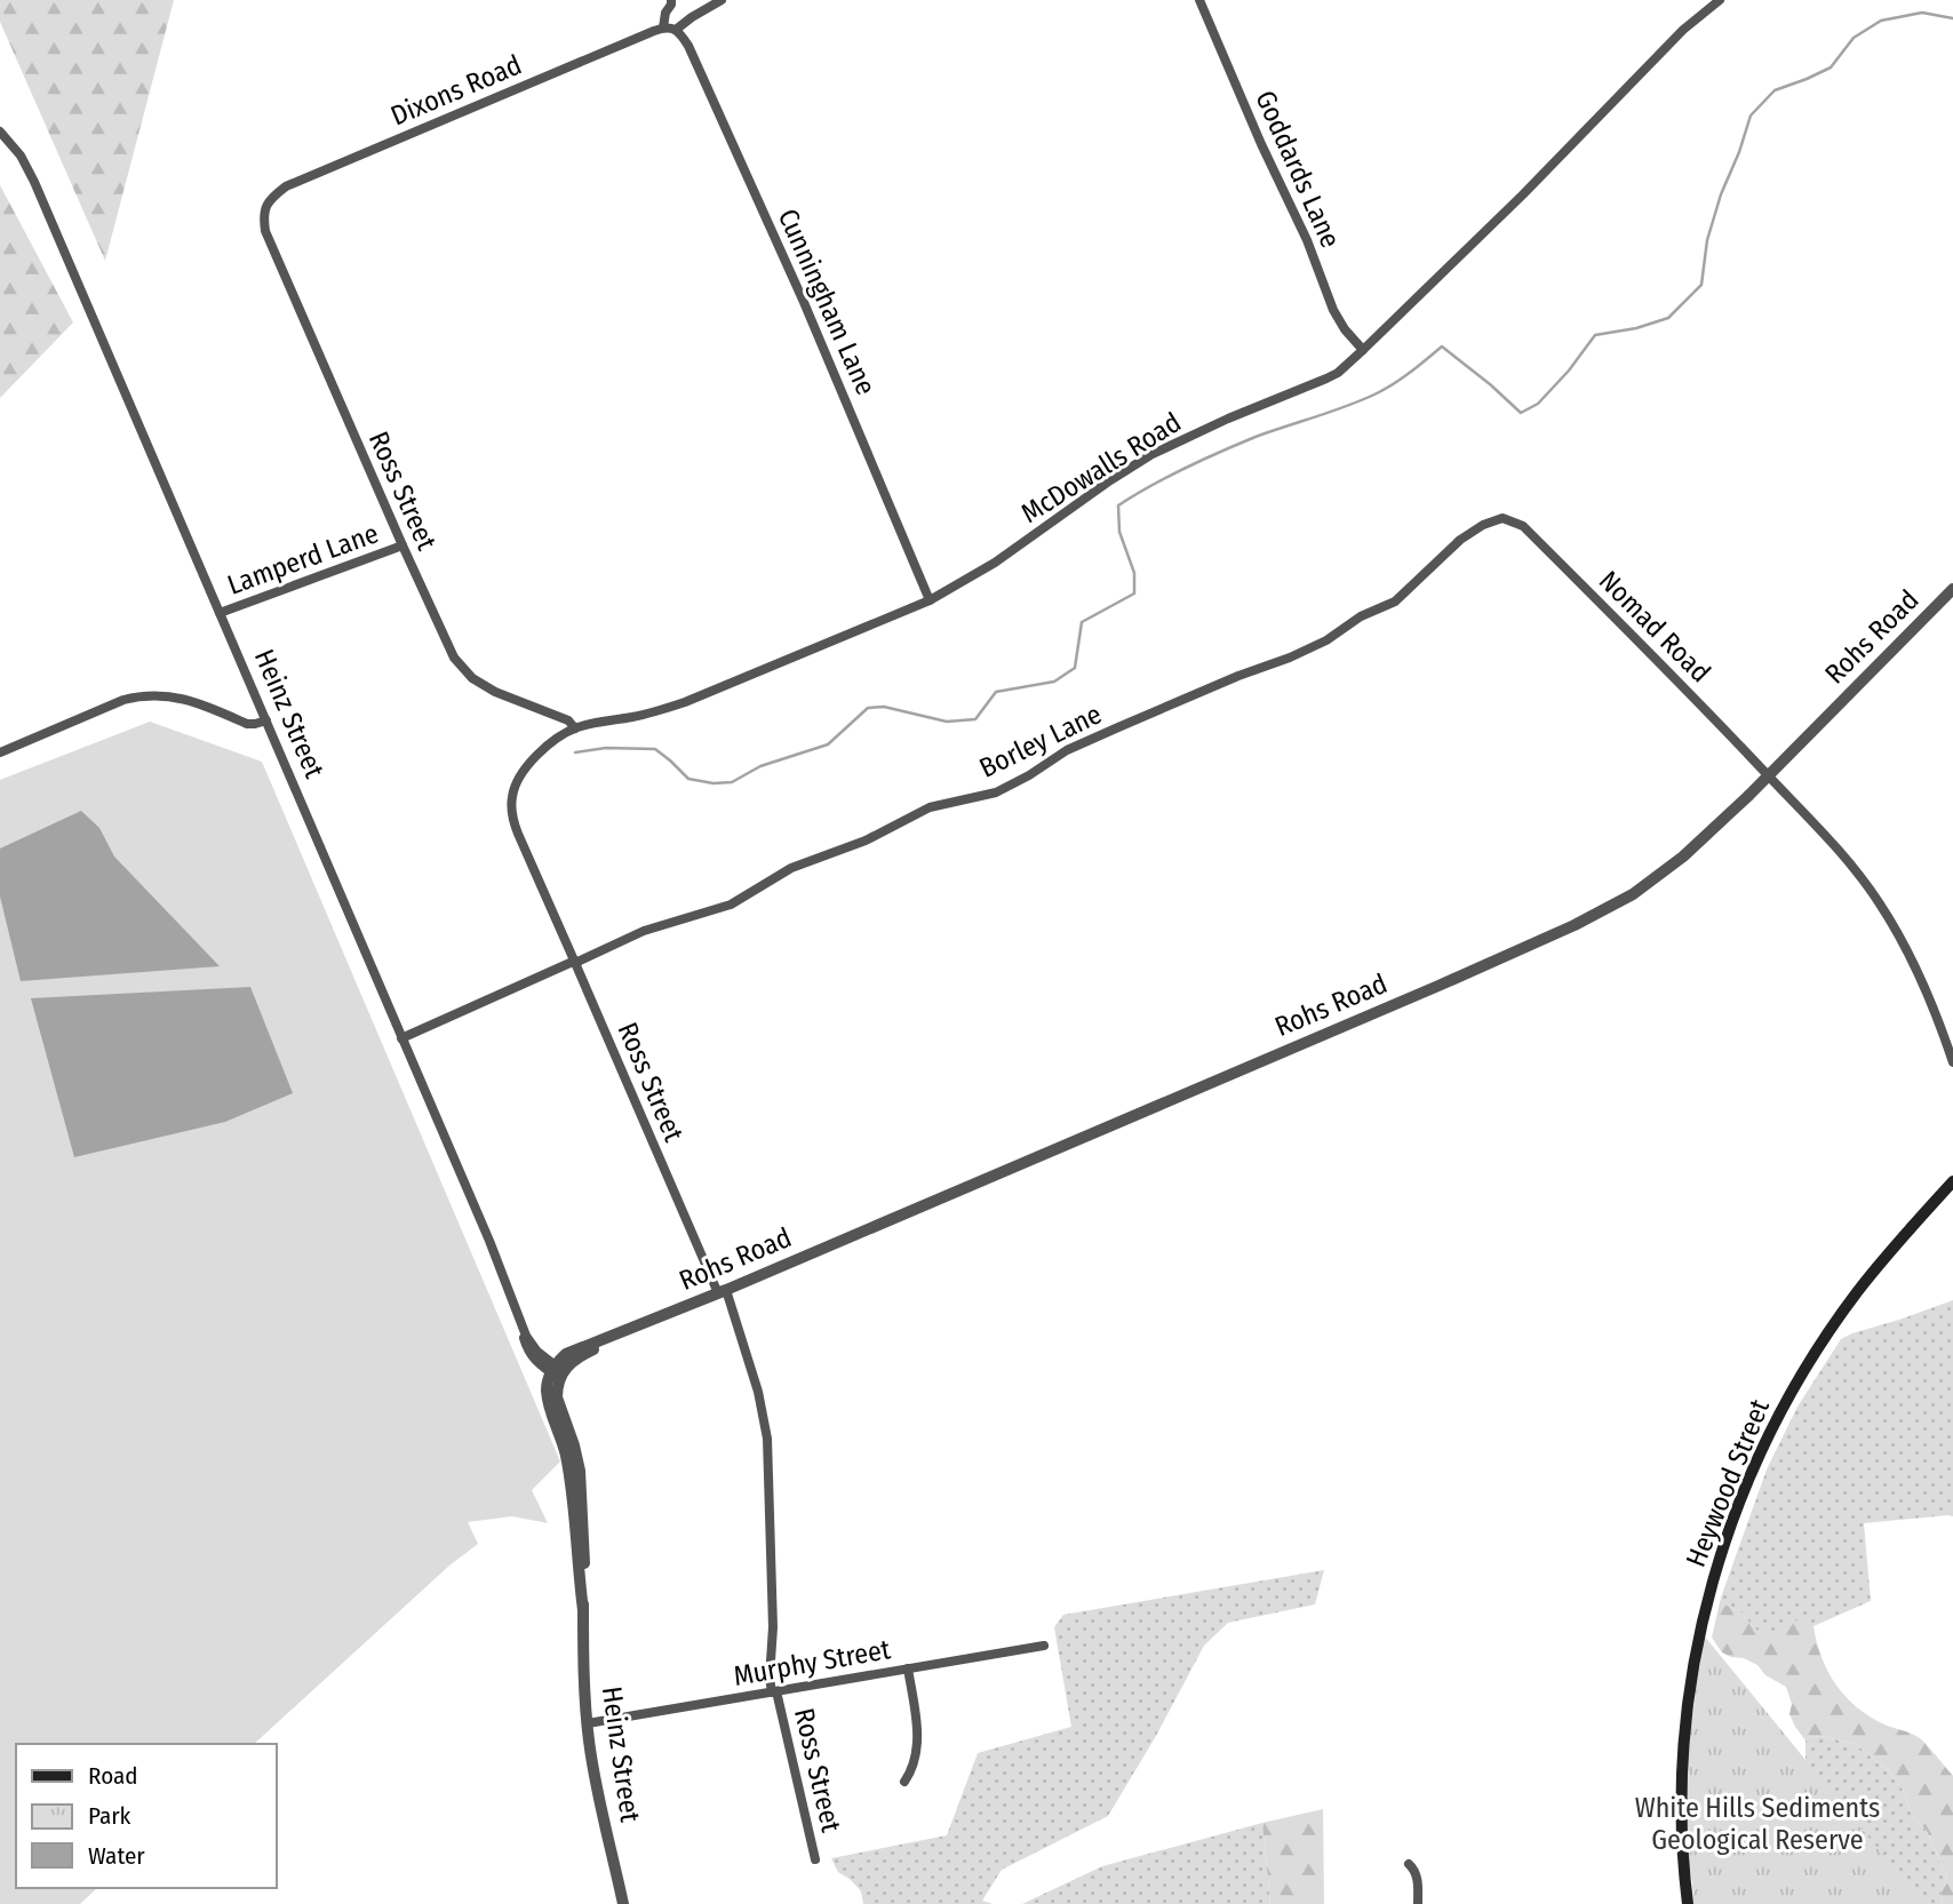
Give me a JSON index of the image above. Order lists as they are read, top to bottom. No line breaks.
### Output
{"streets":{"main road":["Heywood Street"],"street":["Dixons Road","Goddards Lane","Cunningham Lane","McDowalls Road","Ross Street","Lamperd Lane","Nomad Road","Rohs Road","Heinz Street","Borley Lane","Murphy Street"]},"crossings":[["Dixons Road","Cunningham Lane"],["Dixons Road","Ross Street"],["Goddards Lane","McDowalls Road"],["Cunningham Lane","McDowalls Road"],["McDowalls Road","Ross Street"],["Ross Street","Lamperd Lane"],["Ross Street","Rohs Road"],["Ross Street","Borley Lane"],["Ross Street","Murphy Street"],["Lamperd Lane","Heinz Street"],["Nomad Road","Rohs Road"],["Nomad Road","Borley Lane"],["Rohs Road","Heinz Street"],["Heinz Street","Borley Lane"],["Heinz Street","Murphy Street"]],"parks":["White Hills Sediments Geological Reserve"],"legend":["Road","Park","Water"]}
